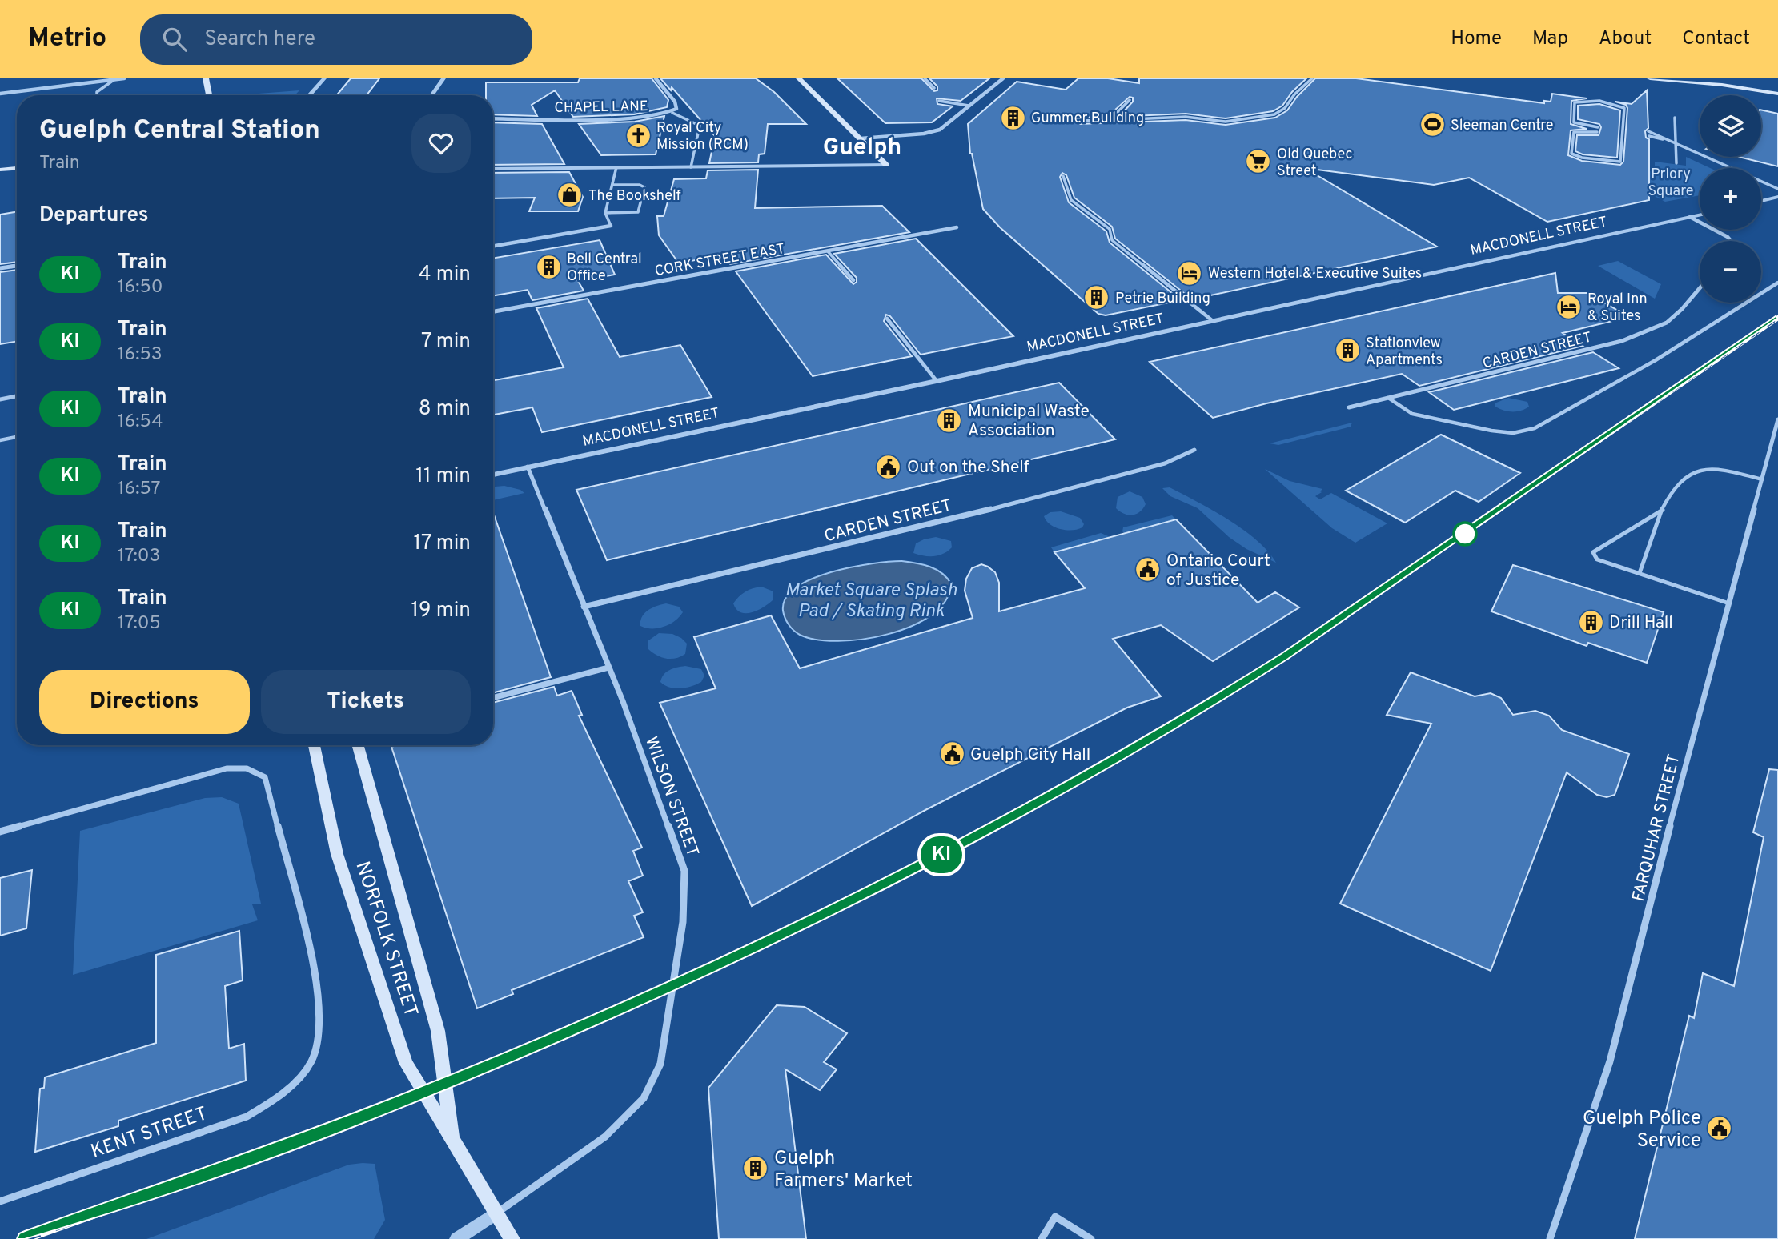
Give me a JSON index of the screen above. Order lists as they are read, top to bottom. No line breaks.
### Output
{"streets":{"main road":["NORFOLK STREET"],"street":["CHAPEL LANE","MACDONELL STREET","CORK STREET EAST","CARDEN STREET","WILSON STREET","FARQUHAR STREET","KENT STREET"]},"crossings":[["MACDONELL STREET","WILSON STREET"],["CARDEN STREET","WILSON STREET"],["WILSON STREET","NORFOLK STREET"]],"districts":["Guelph"],"water":["Market Square Splash Pad / Skating Rink"],"parks":["Priory Square"],"places":{"building":["Gummer Building","Bell Central Office","Petrie Building","Stationview Apartments","Municipal Waste Association","Drill Hall","Guelph Farmers' Market"],"sports":["Sleeman Centre"],"church":["Royal City Mission (RCM)"],"supermarket":["Old Quebec Street"],"shop":["The Bookshelf"],"hotel":["Western Hotel & Executive Suites","Royal Inn & Suites"],"public building":["Out on the Shelf","Ontario Court of Justice","Guelph City Hall","Guelph Police Service"]},"page":{"header":"Metrio","search":"Search here","nav":["Home","Map","About","Contact"],"on_map":"KI","map_buttons":["+","−"],"heading":[["Guelph Central Station","Train"],"Departures"],"list":[{"mark":"KI","name":"Train","note":"16:50","value":"4 min"},{"mark":"KI","name":"Train","note":"16:53","value":"7 min"},{"mark":"KI","name":"Train","note":"16:54","value":"8 min"},{"mark":"KI","name":"Train","note":"16:57","value":"11 min"},{"mark":"KI","name":"Train","note":"17:03","value":"17 min"},{"mark":"KI","name":"Train","note":"17:05","value":"19 min"}],"buttons":["Directions","Tickets"]}}
